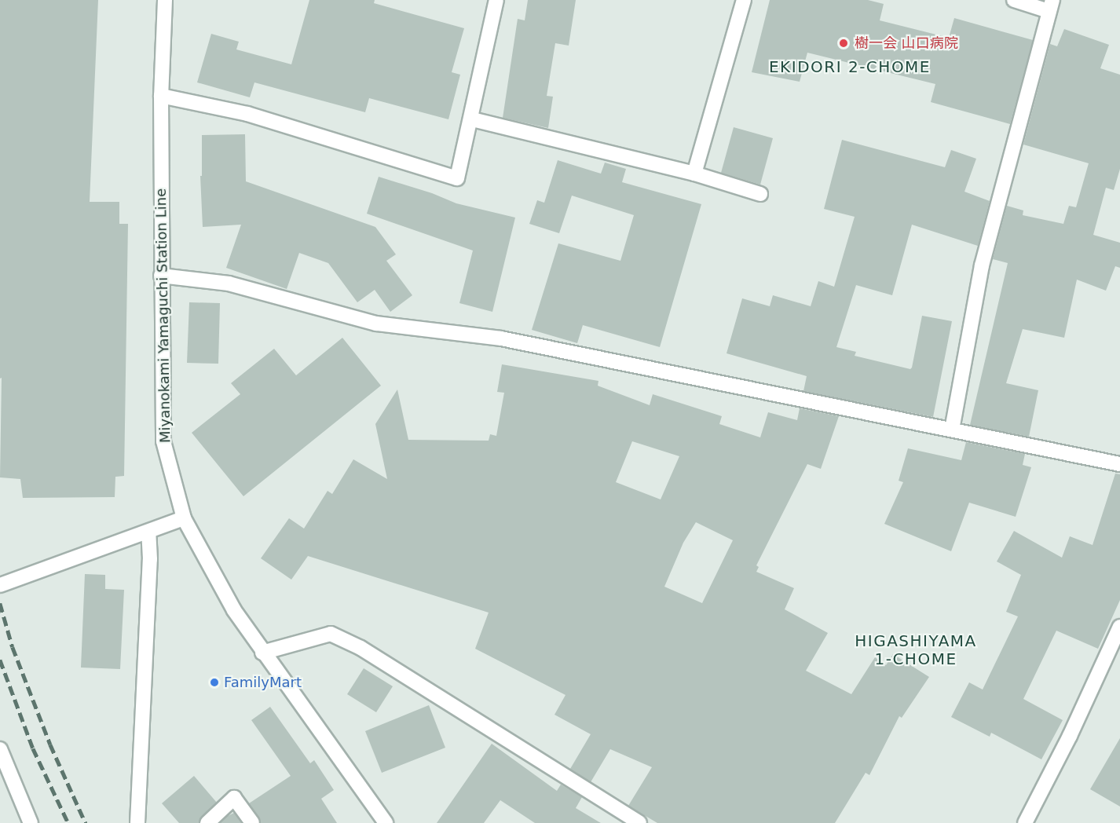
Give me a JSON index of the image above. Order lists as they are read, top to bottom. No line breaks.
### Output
{"streets":{"street":["Miyanokami Yamaguchi Station Line"]},"districts":["EKIDORI 2-CHOME","HIGASHIYAMA 1-CHOME"],"places":["樹一会 山口病院","FamilyMart"]}
